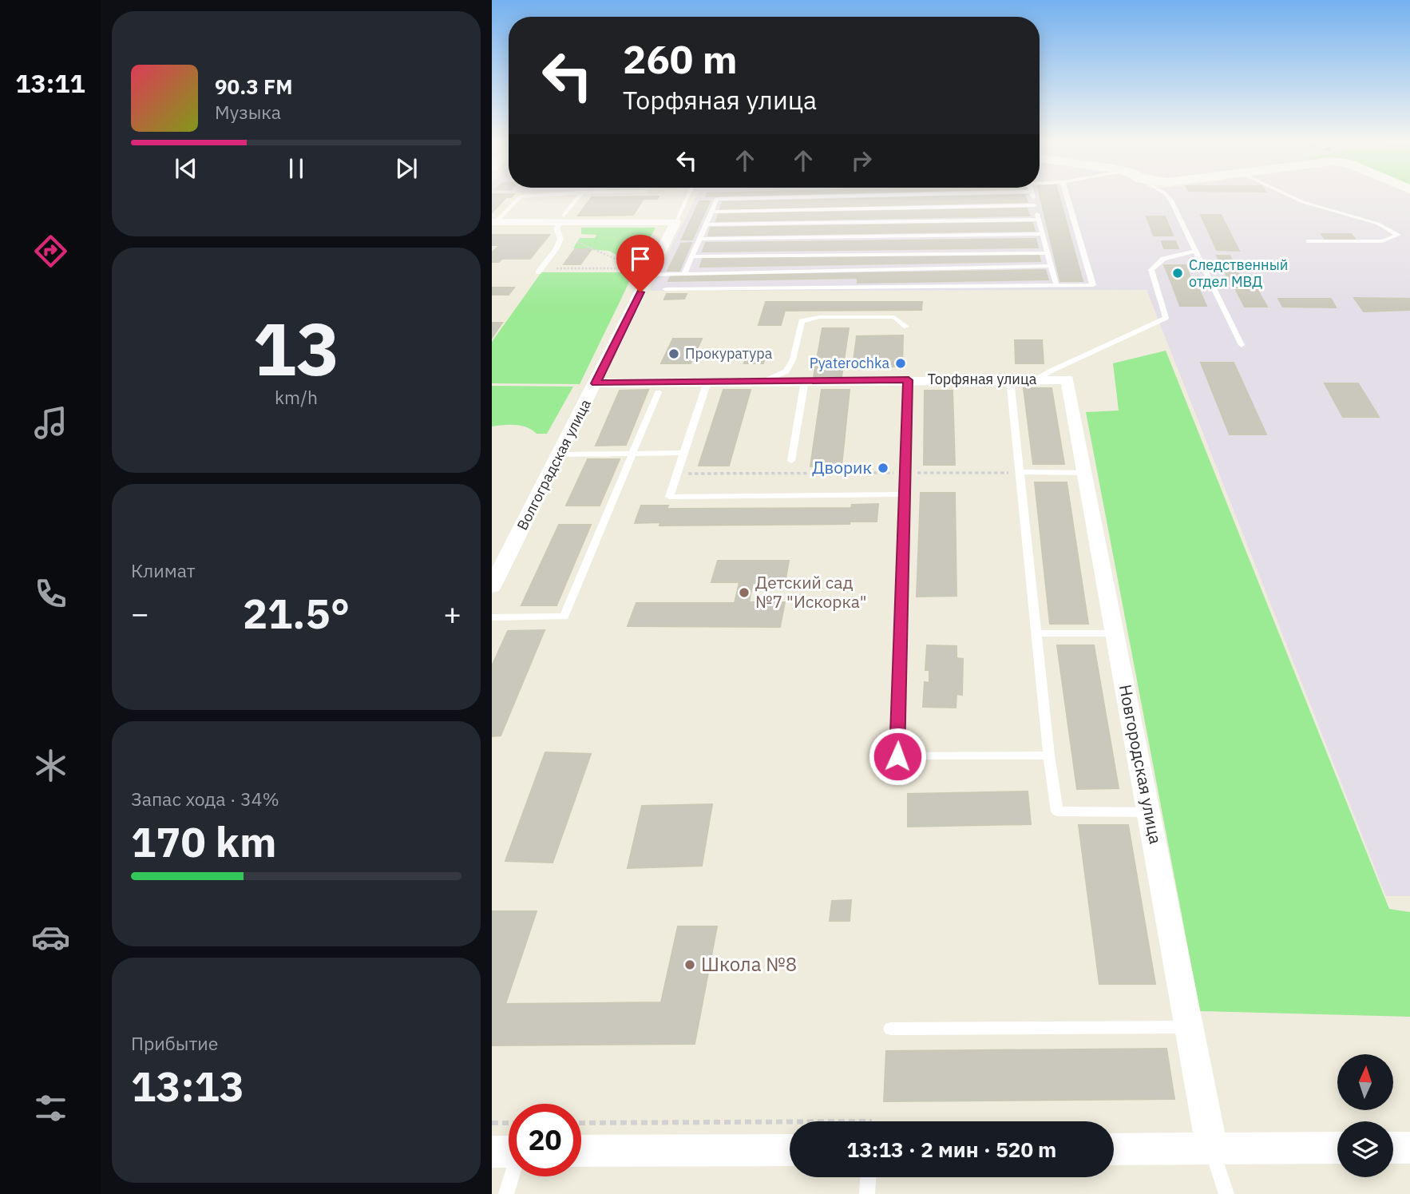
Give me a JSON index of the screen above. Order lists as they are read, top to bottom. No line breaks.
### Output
{"streets":{"street":["Торфяная улица","Волгоградская улица","Новгородская улица"]},"crossings":[["Торфяная улица","Волгоградская улица"],["Торфяная улица","Новгородская улица"]],"places":["Следственный отдел МВД","Прокуратура","Pyaterochka","Дворик","Детский cад №7 \"Искорка\"","Школа №8"],"north":"top","page":{"tabs":"13:11","turn":["260 m","Торфяная улица"],"song":["90.3 FM","Музыка"],"tile":[["13","km/h"],"Климат",["Запас хода · 34%","170 km"],["Прибытие","13:13"]],"heat":["−","21.5°","+"],"limit":"20","trip":"13:13 · 2 мин · 520 m"}}
